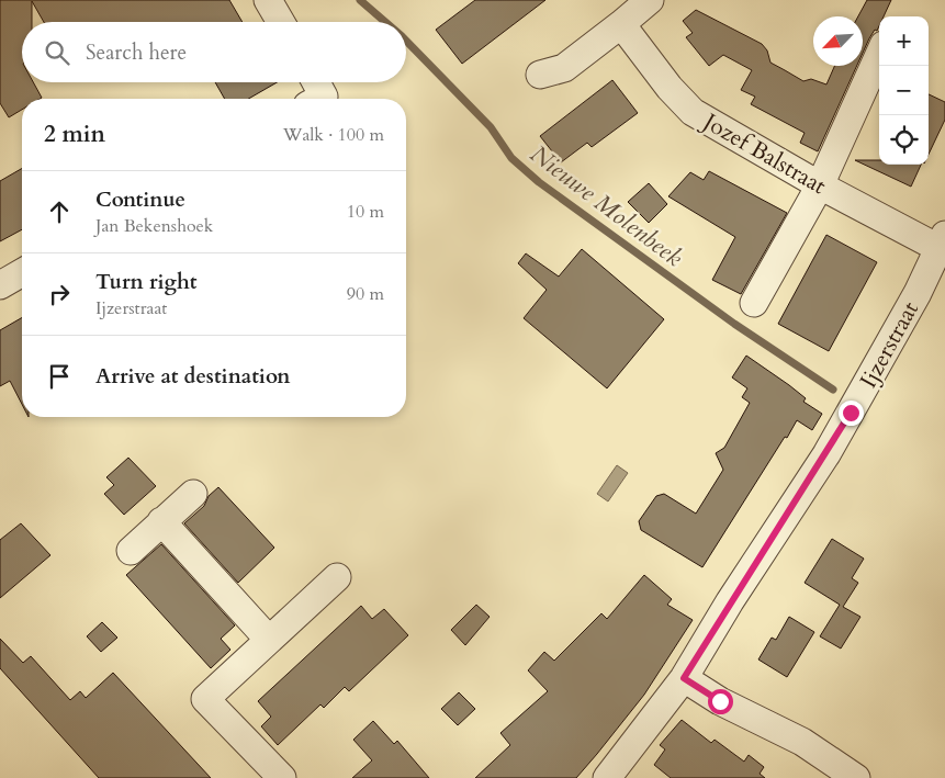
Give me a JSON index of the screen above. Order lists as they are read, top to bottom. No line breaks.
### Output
{"streets":{"street":["Jozef Balstraat","Ijzerstraat"]},"crossings":[["Jozef Balstraat","Ijzerstraat"]],"water":["Nieuwe Molenbeek"],"north":"bottom left","page":{"map_buttons":["+","−"],"search":"Search here","heading":["2 min","Walk · 100 m"],"list":[["Continue","Jan Bekenshoek","10 m"],["Turn right","Ijzerstraat","90 m"],"Arrive at destination"]}}
